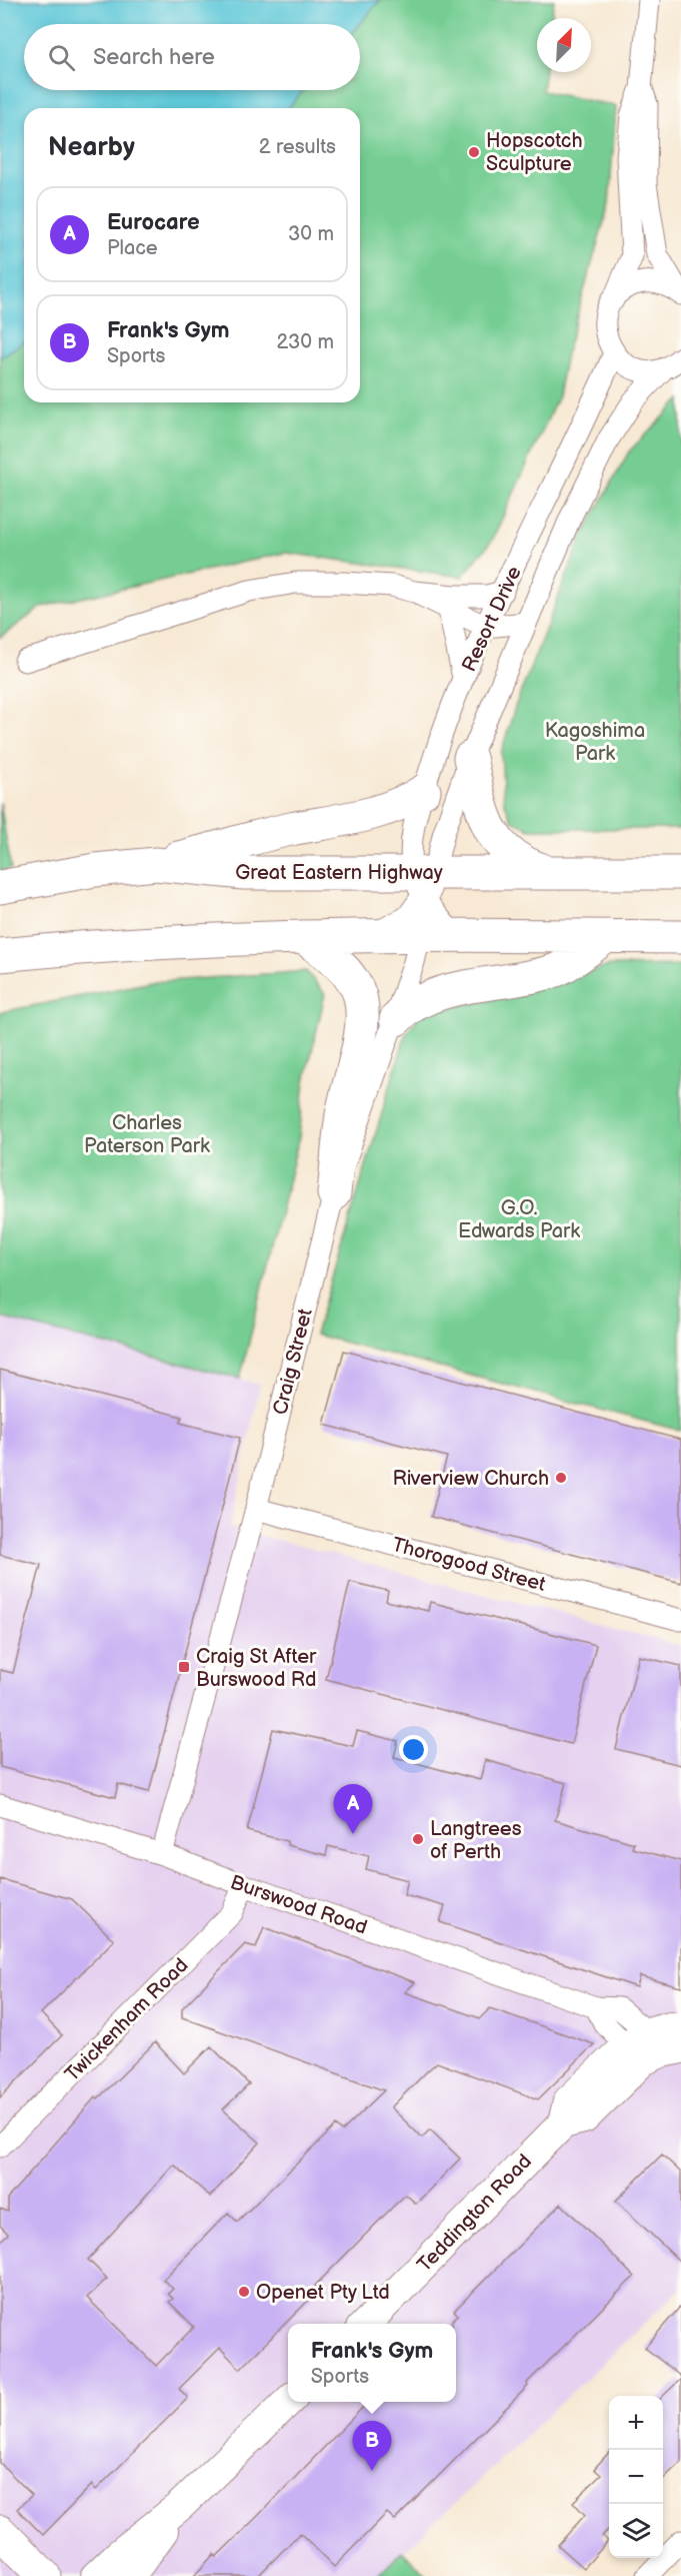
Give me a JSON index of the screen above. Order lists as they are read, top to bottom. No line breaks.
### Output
{"streets":{"highway":["Great Eastern Highway"],"main road":["Teddington Road"],"street":["Resort Drive","Craig Street","Thorogood Street","Burswood Road","Twickenham Road"]},"crossings":[["Resort Drive","Great Eastern Highway"],["Resort Drive","Craig Street"],["Great Eastern Highway","Craig Street"],["Craig Street","Thorogood Street"],["Craig Street","Burswood Road"],["Burswood Road","Twickenham Road"],["Burswood Road","Teddington Road"]],"parks":["Kagoshima Park","Charles Paterson Park","G.O. Edwards Park"],"places":{"other":["Hopscotch Sculpture","Riverview Church","Langtrees of Perth","Openet Pty Ltd"],"transit":["Craig St After Burswood Rd"]},"north":"top right","page":{"search":"Search here","heading":["Nearby","2 results"],"list":[{"mark":"A","name":"Eurocare","note":"Place","value":"30 m"},{"mark":"B","name":"Frank's Gym","note":"Sports","value":"230 m"}],"pins":["A","B"],"popup":["Frank's Gym","Sports"],"map_buttons":["+","−"]}}
